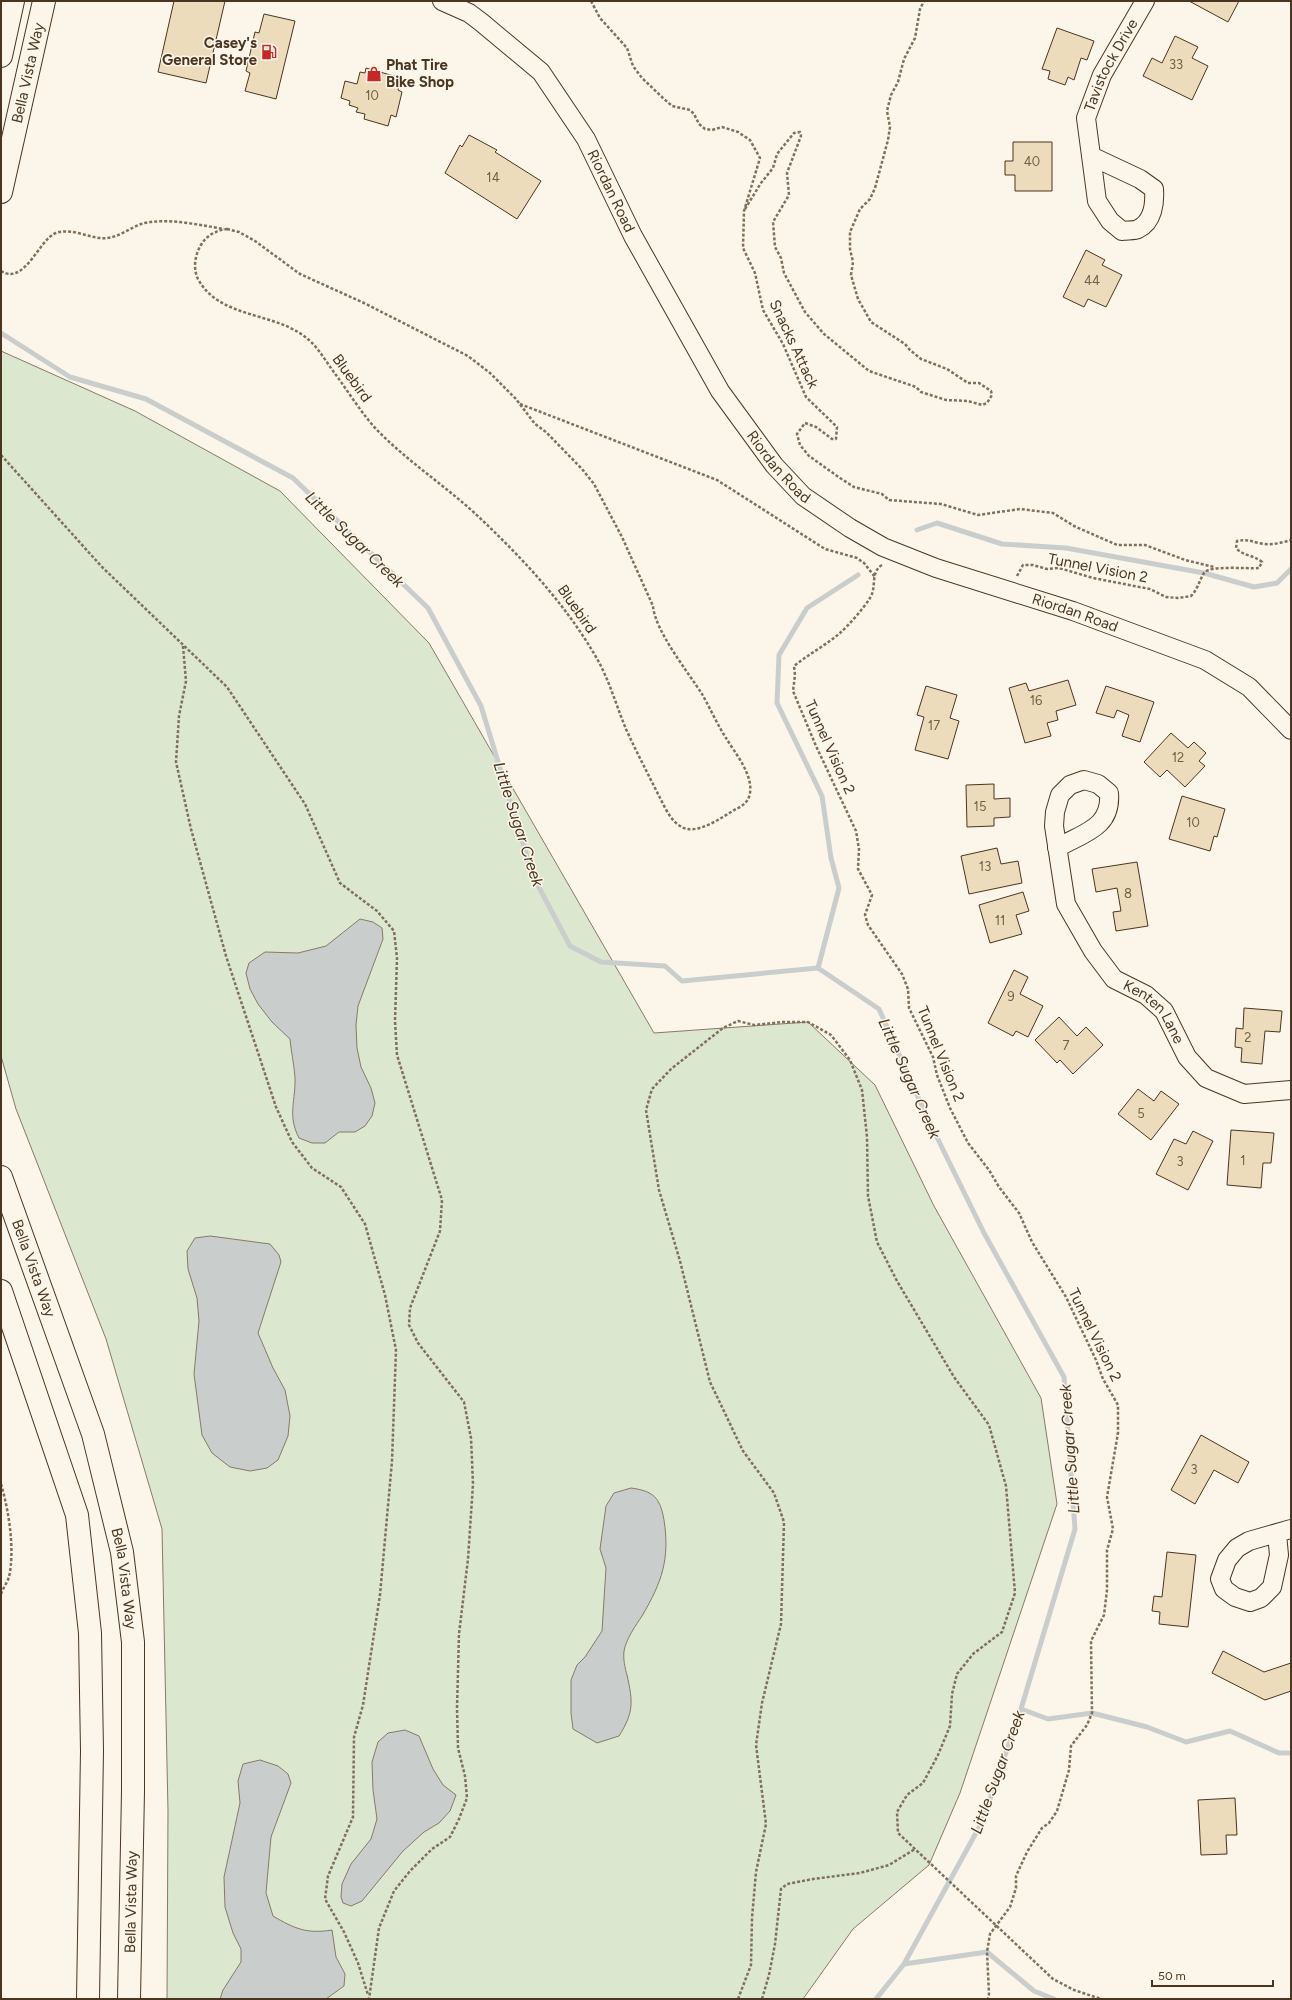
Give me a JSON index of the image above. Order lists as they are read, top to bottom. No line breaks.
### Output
{"streets":{"main road":["Bella Vista Way"],"street":["Tavistock Drive","Riordan Road","Kenten Lane"],"path":["Snacks Attack","Bluebird","Tunnel Vision 2"]},"crossings":[["Riordan Road","Tunnel Vision 2"],["Snacks Attack","Tunnel Vision 2"]],"water":["Little Sugar Creek"],"places":{"fuel station":["Casey's General Store"],"shop":["Phat Tire Bike Shop"]},"house_numbers":["33","10","40","14","44","16","17","12","15","10","13","8","11","9","2","7","5","1","3","3"],"scale_bar":"50 m"}
